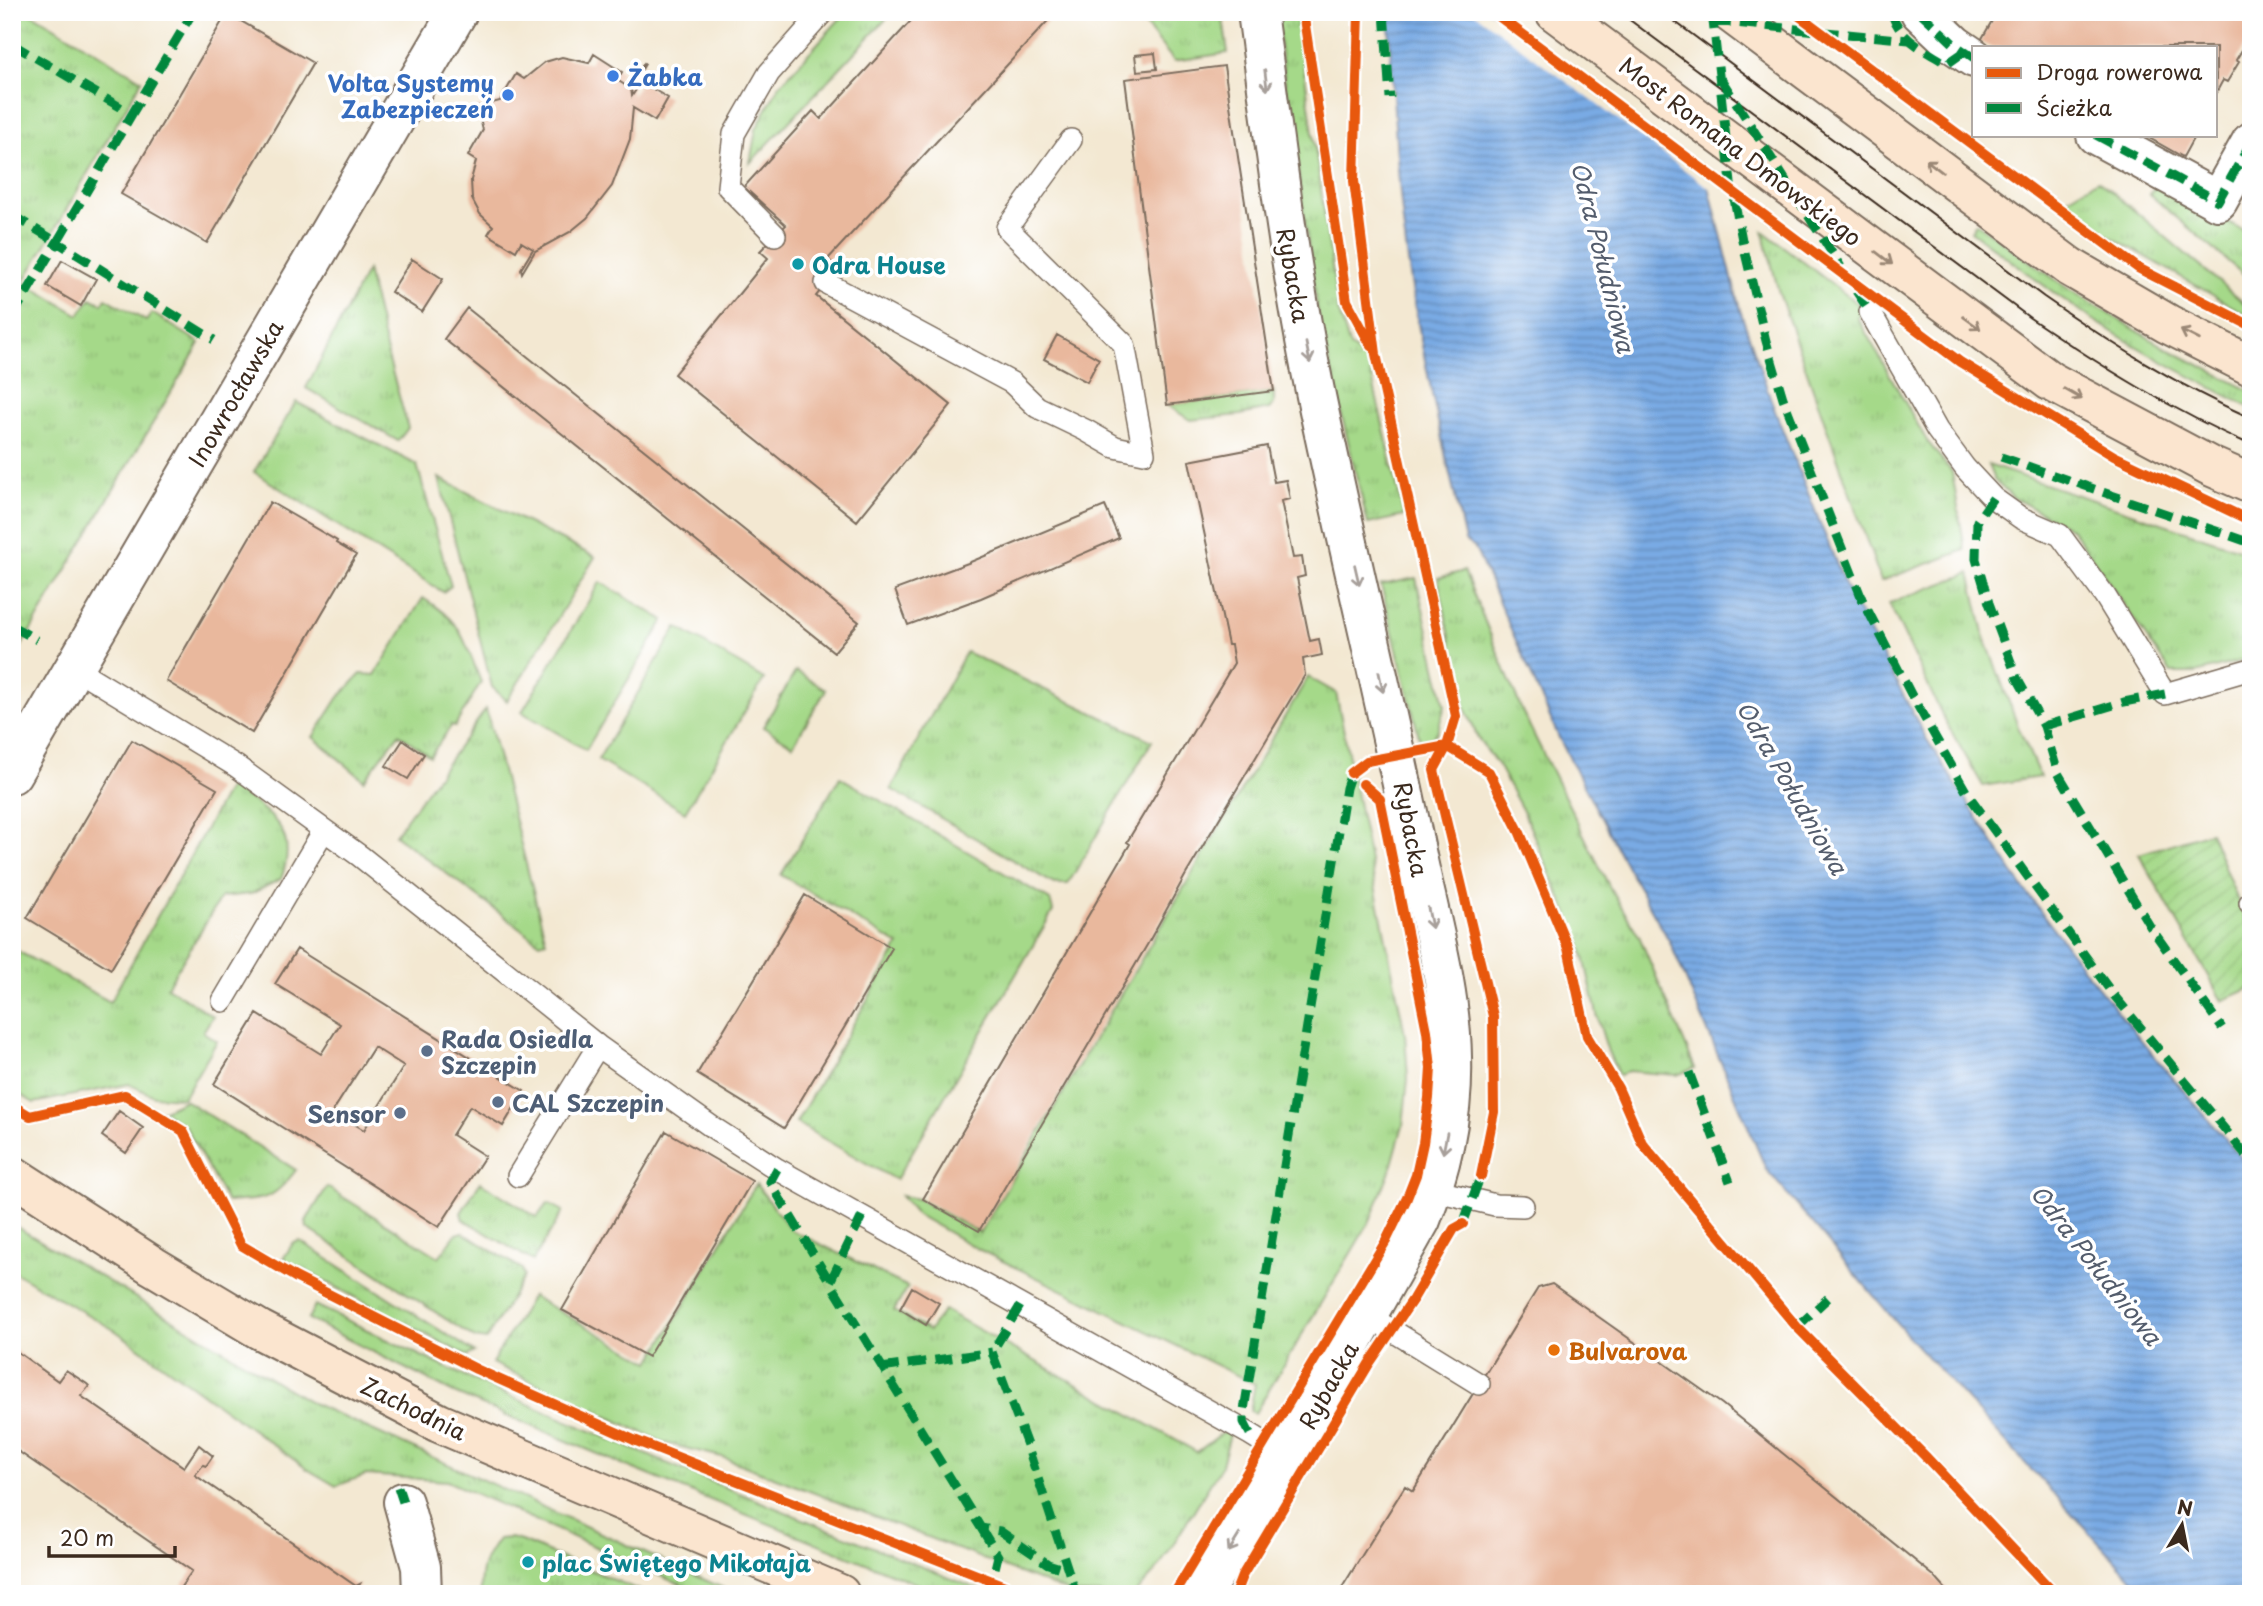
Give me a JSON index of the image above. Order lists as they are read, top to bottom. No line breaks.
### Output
{"streets":{"street":["Most Romana Dmowskiego","Rybacka","Inowrocławska","Zachodnia"]},"one_way":["Rybacka"],"water":["Odra Południowa"],"places":["Żabka","Volta Systemy Zabezpieczeń","Odra House","Rada Osiedla Szczepin","CAL Szczepin","Sensor","Bulvarova","plac Świętego Mikołaja"],"legend":["Droga rowerowa","Ścieżka"],"scale_bar":"20 m","north":"top"}
